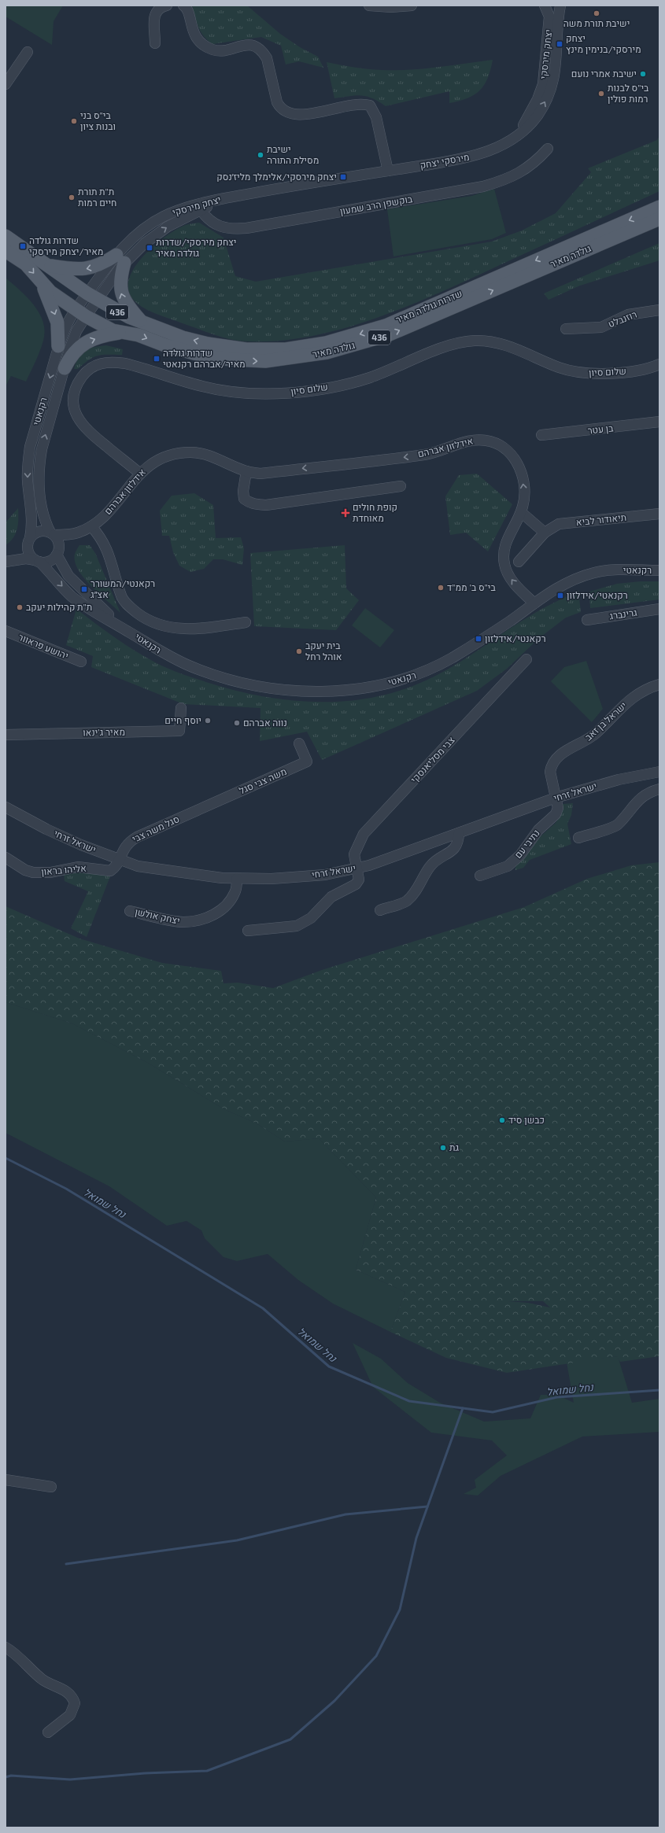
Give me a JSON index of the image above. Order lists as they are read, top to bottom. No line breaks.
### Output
{"streets":{"main road":["גולדה מאיר","שדרות גולדה מאיר","436"],"street":["יצחק מירסקי","מירסקי יצחק","בוקשפן הרב שמעון","רוזנבלט","שלום סיון","רקנאטי","בן עטר","אידלזון אברהם","תיאודור לביא","גרינברג","יהושע פראוור","ישראל בן זאב","מאיר ג'ינאו","צבי מסליאנסקי","משה צבי סגל","ישראל זרחי","סגל משה צבי","נתיבי עם","אליהו בראון","יצחק אולשן"]},"crossings":[["יצחק מירסקי","מירסקי יצחק"],["יצחק מירסקי","בוקשפן הרב שמעון"],["יצחק מירסקי","שדרות גולדה מאיר"],["יצחק מירסקי","רקנאטי"],["גולדה מאיר","436"],["גולדה מאיר","רקנאטי"],["שדרות גולדה מאיר","רקנאטי"],["436","רקנאטי"],["שלום סיון","אידלזון אברהם"],["רקנאטי","אידלזון אברהם"],["ישראל בן זאב","ישראל זרחי"],["ישראל בן זאב","נתיבי עם"],["צבי מסליאנסקי","ישראל זרחי"],["משה צבי סגל","סגל משה צבי"],["ישראל זרחי","סגל משה צבי"],["ישראל זרחי","נתיבי עם"],["ישראל זרחי","אליהו בראון"],["ישראל זרחי","יצחק אולשן"],["סגל משה צבי","אליהו בראון"]],"one_way":["גולדה מאיר","שדרות גולדה מאיר"],"water":["נחל שמואל"],"places":{"other":["ישיבת תורת משה","ישיבת אמרי נועם","בי\"ס לבנות רמות פולין","בי\"ס בני ובנות ציון","ישיבת מסילת התורה","ת\"ת תורת חיים רמות","בי\"ס ב' ממ\"ד","ת\"ת קהילות יעקב","בית יעקב אוהל רחל","יוסף חיים","נווה אברהם","כבשן סיד","גת"],"transit":["יצחק מירסקי/בנימין מינץ","יצחק מירסקי/אלימלך מליז׳נסק","שדרות גולדה מאיר/יצחק מירסקי","יצחק מירסקי/שדרות גולדה מאיר","שדרות גולדה מאיר/אברהם רקנאטי","רקאנטי/המשורר אצ״ג","רקנאטי/אידלזון","רקאנטי/אידלזון"],"health":["קופת חולים מאוחדת"]}}
